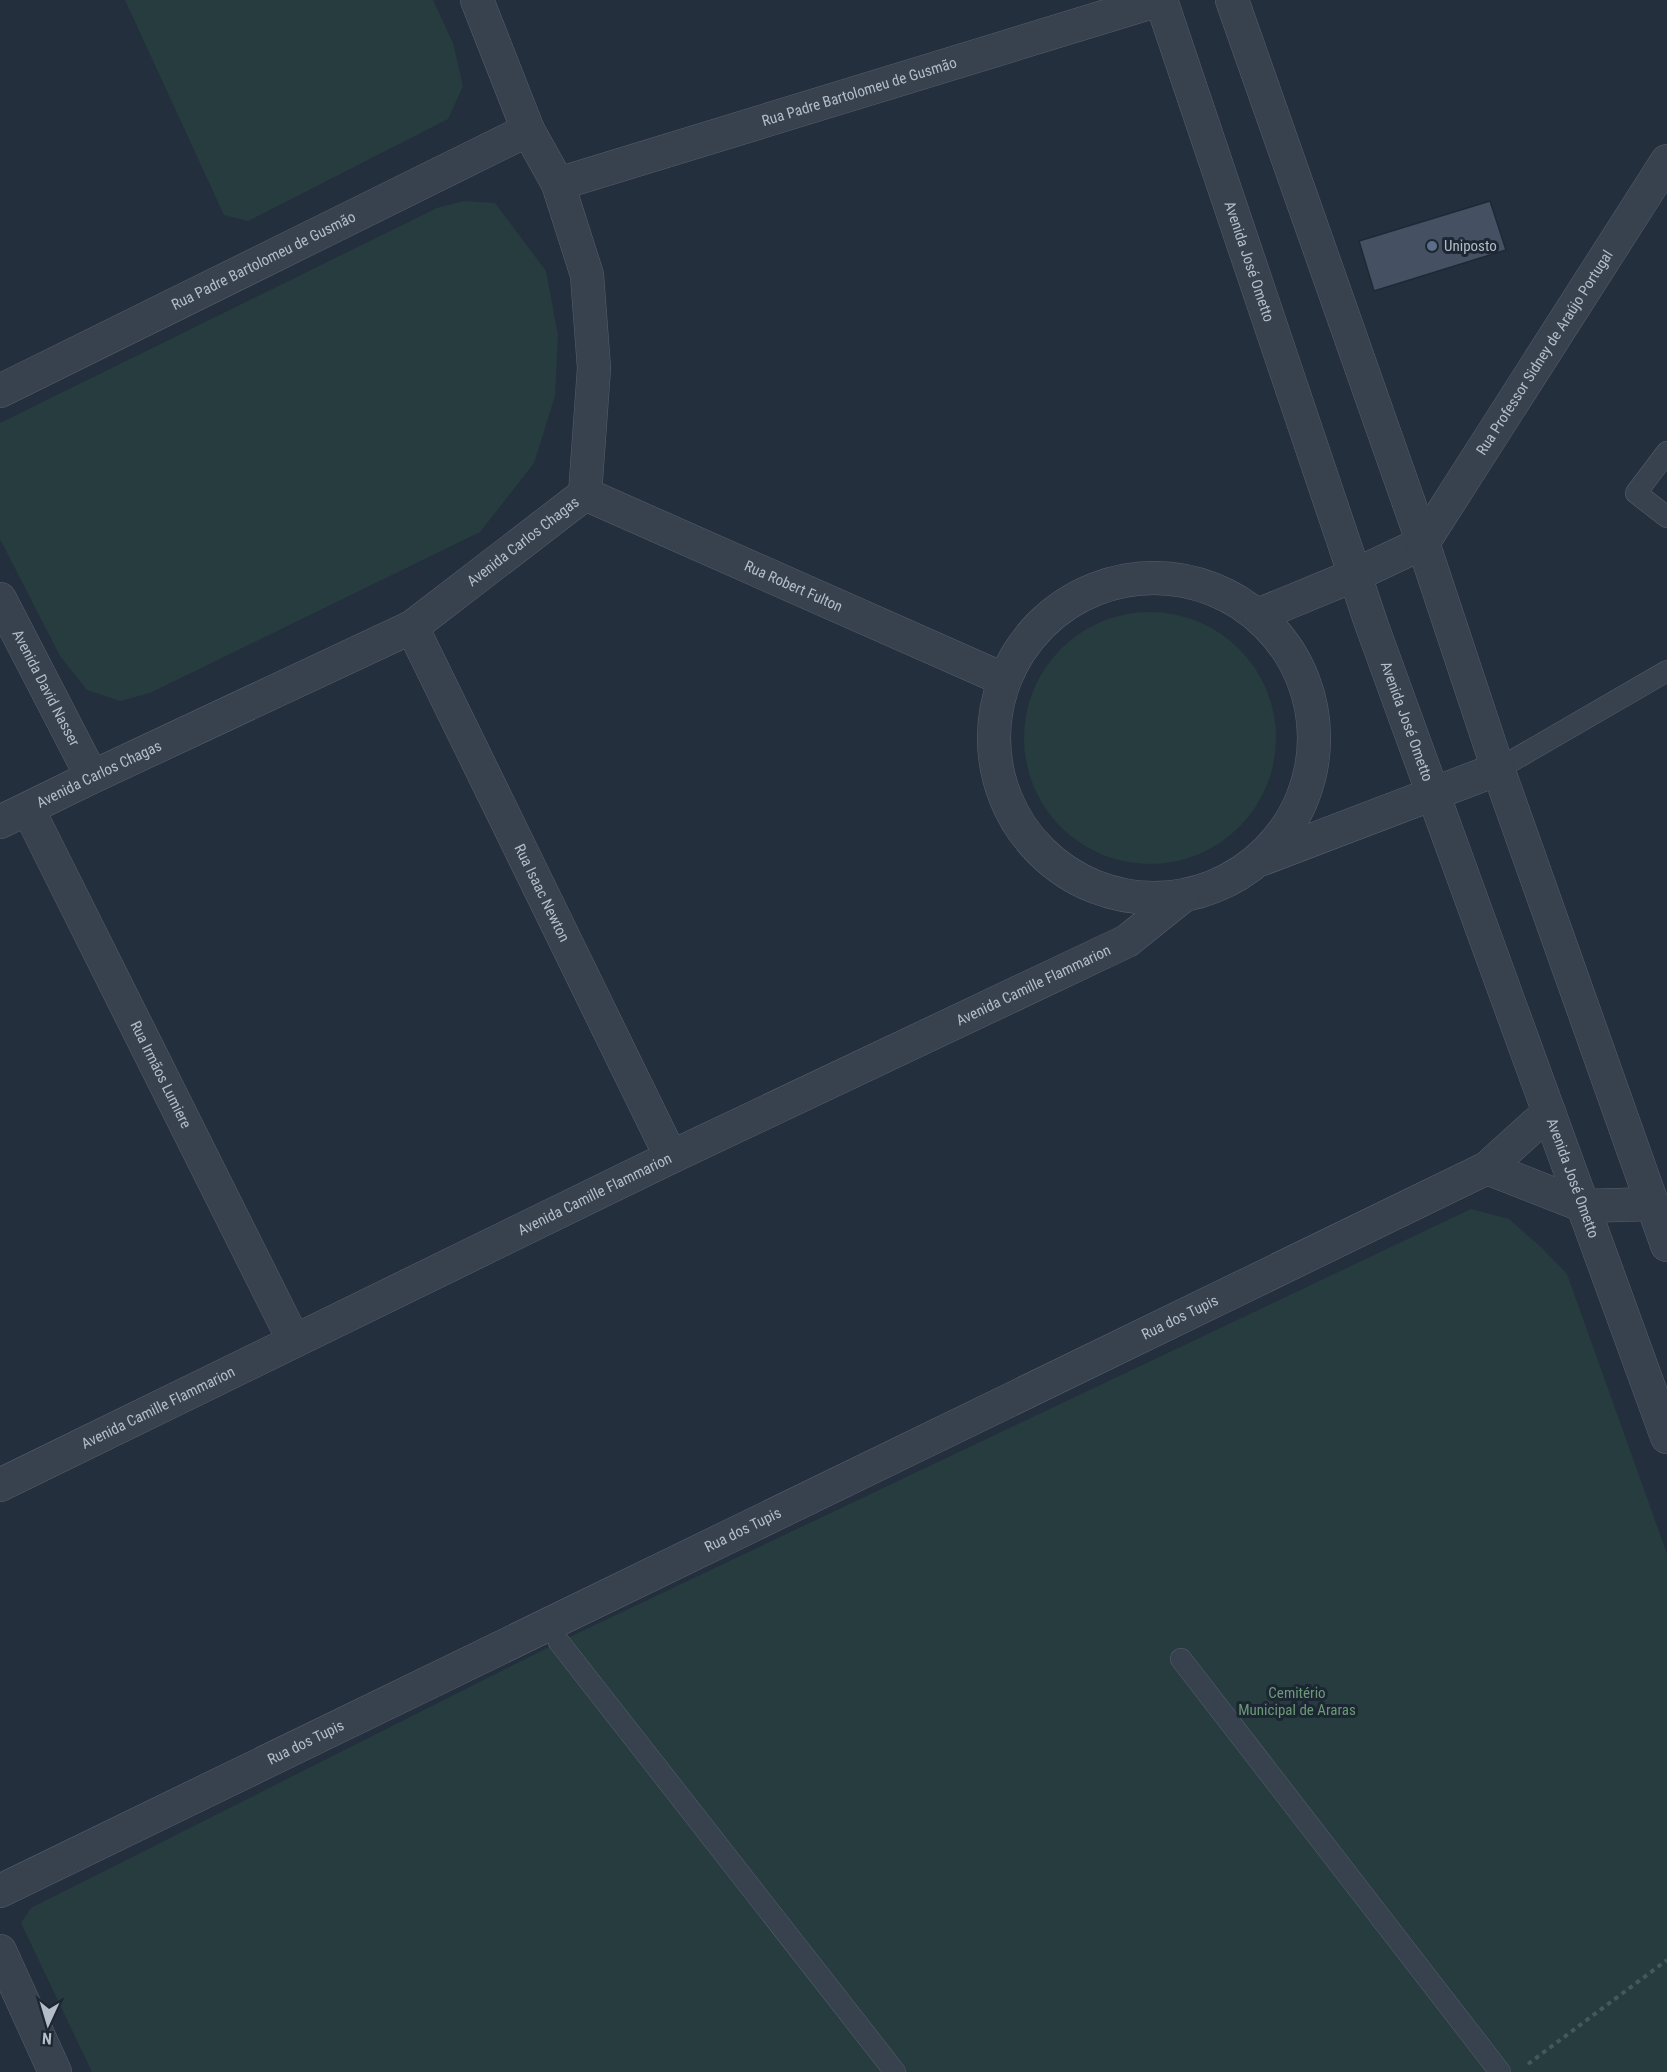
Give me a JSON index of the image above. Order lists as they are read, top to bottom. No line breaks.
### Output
{"streets":{"street":["Rua Padre Bartolomeu de Gusmão","Avenida José Ometto","Rua Professor Sidney de Araújo Portugal","Avenida Carlos Chagas","Rua Robert Fulton","Avenida David Nasser","Rua Isaac Newton","Avenida Camille Flammarion","Rua Irmãos Lumiere","Rua dos Tupis"]},"crossings":[["Rua Padre Bartolomeu de Gusmão","Avenida José Ometto"],["Rua Padre Bartolomeu de Gusmão","Avenida Carlos Chagas"],["Avenida José Ometto","Rua dos Tupis"],["Avenida Carlos Chagas","Rua Robert Fulton"],["Avenida Carlos Chagas","Avenida David Nasser"],["Avenida Carlos Chagas","Rua Isaac Newton"],["Avenida Carlos Chagas","Rua Irmãos Lumiere"],["Rua Isaac Newton","Avenida Camille Flammarion"],["Avenida Camille Flammarion","Rua Irmãos Lumiere"]],"parks":["Cemitério Municipal de Araras"],"places":["Uniposto"],"north":"bottom"}
